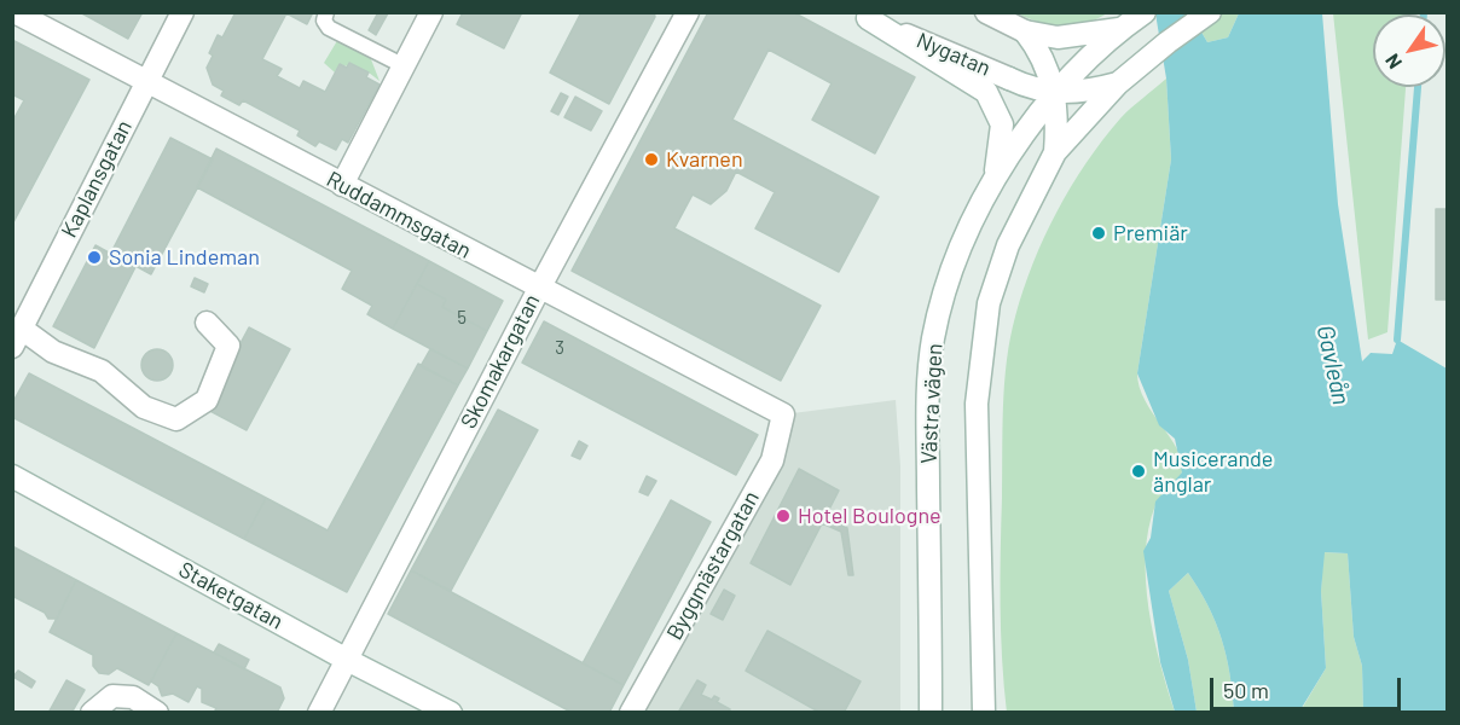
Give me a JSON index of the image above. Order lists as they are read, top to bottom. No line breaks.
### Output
{"streets":{"street":["Nygatan","Kaplansgatan","Ruddammsgatan","Skomakargatan","Västra vägen","Byggmästargatan","Staketgatan"]},"crossings":[["Nygatan","Västra vägen"],["Kaplansgatan","Ruddammsgatan"],["Ruddammsgatan","Skomakargatan"],["Ruddammsgatan","Byggmästargatan"],["Skomakargatan","Staketgatan"]],"water":["Gavleån"],"places":["Kvarnen","Premiär","Sonia Lindeman","Musicerande änglar","Hotel Boulogne"],"house_numbers":["5","3"],"scale_bar":"50 m","north":"bottom left"}
